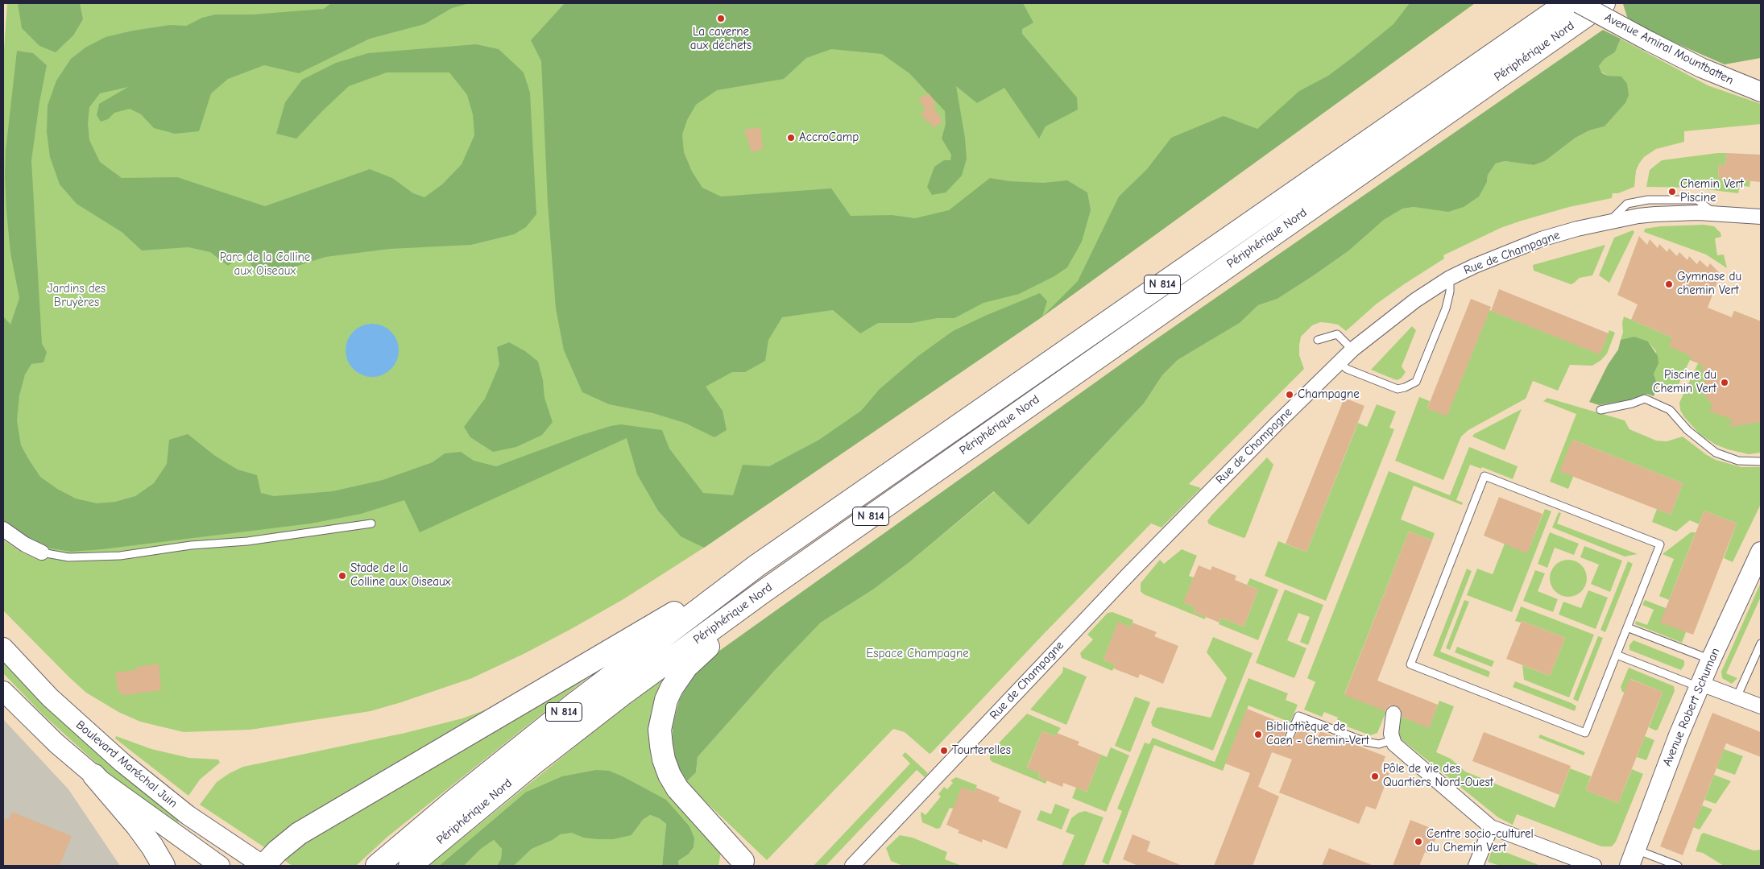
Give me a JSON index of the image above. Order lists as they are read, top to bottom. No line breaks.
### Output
{"streets":{"highway":["Périphérique Nord","N 814"],"main road":["Avenue Amiral Mountbatten","Avenue Robert Schuman","Boulevard Maréchal Juin"],"street":["Rue de Champagne"]},"parks":["Parc de la Colline aux Oiseaux","Jardins des Bruyères","Espace Champagne"],"places":["La caverne aux déchets","AccroCamp","Chemin Vert Piscine","Gymnase du chemin Vert","Piscine du Chemin Vert","Champagne","Stade de la Colline aux Oiseaux","Bibliothèque de Caen - Chemin-Vert","Tourterelles","Pôle de vie des Quartiers Nord-Ouest","Centre socio-culturel du Chemin Vert"]}
